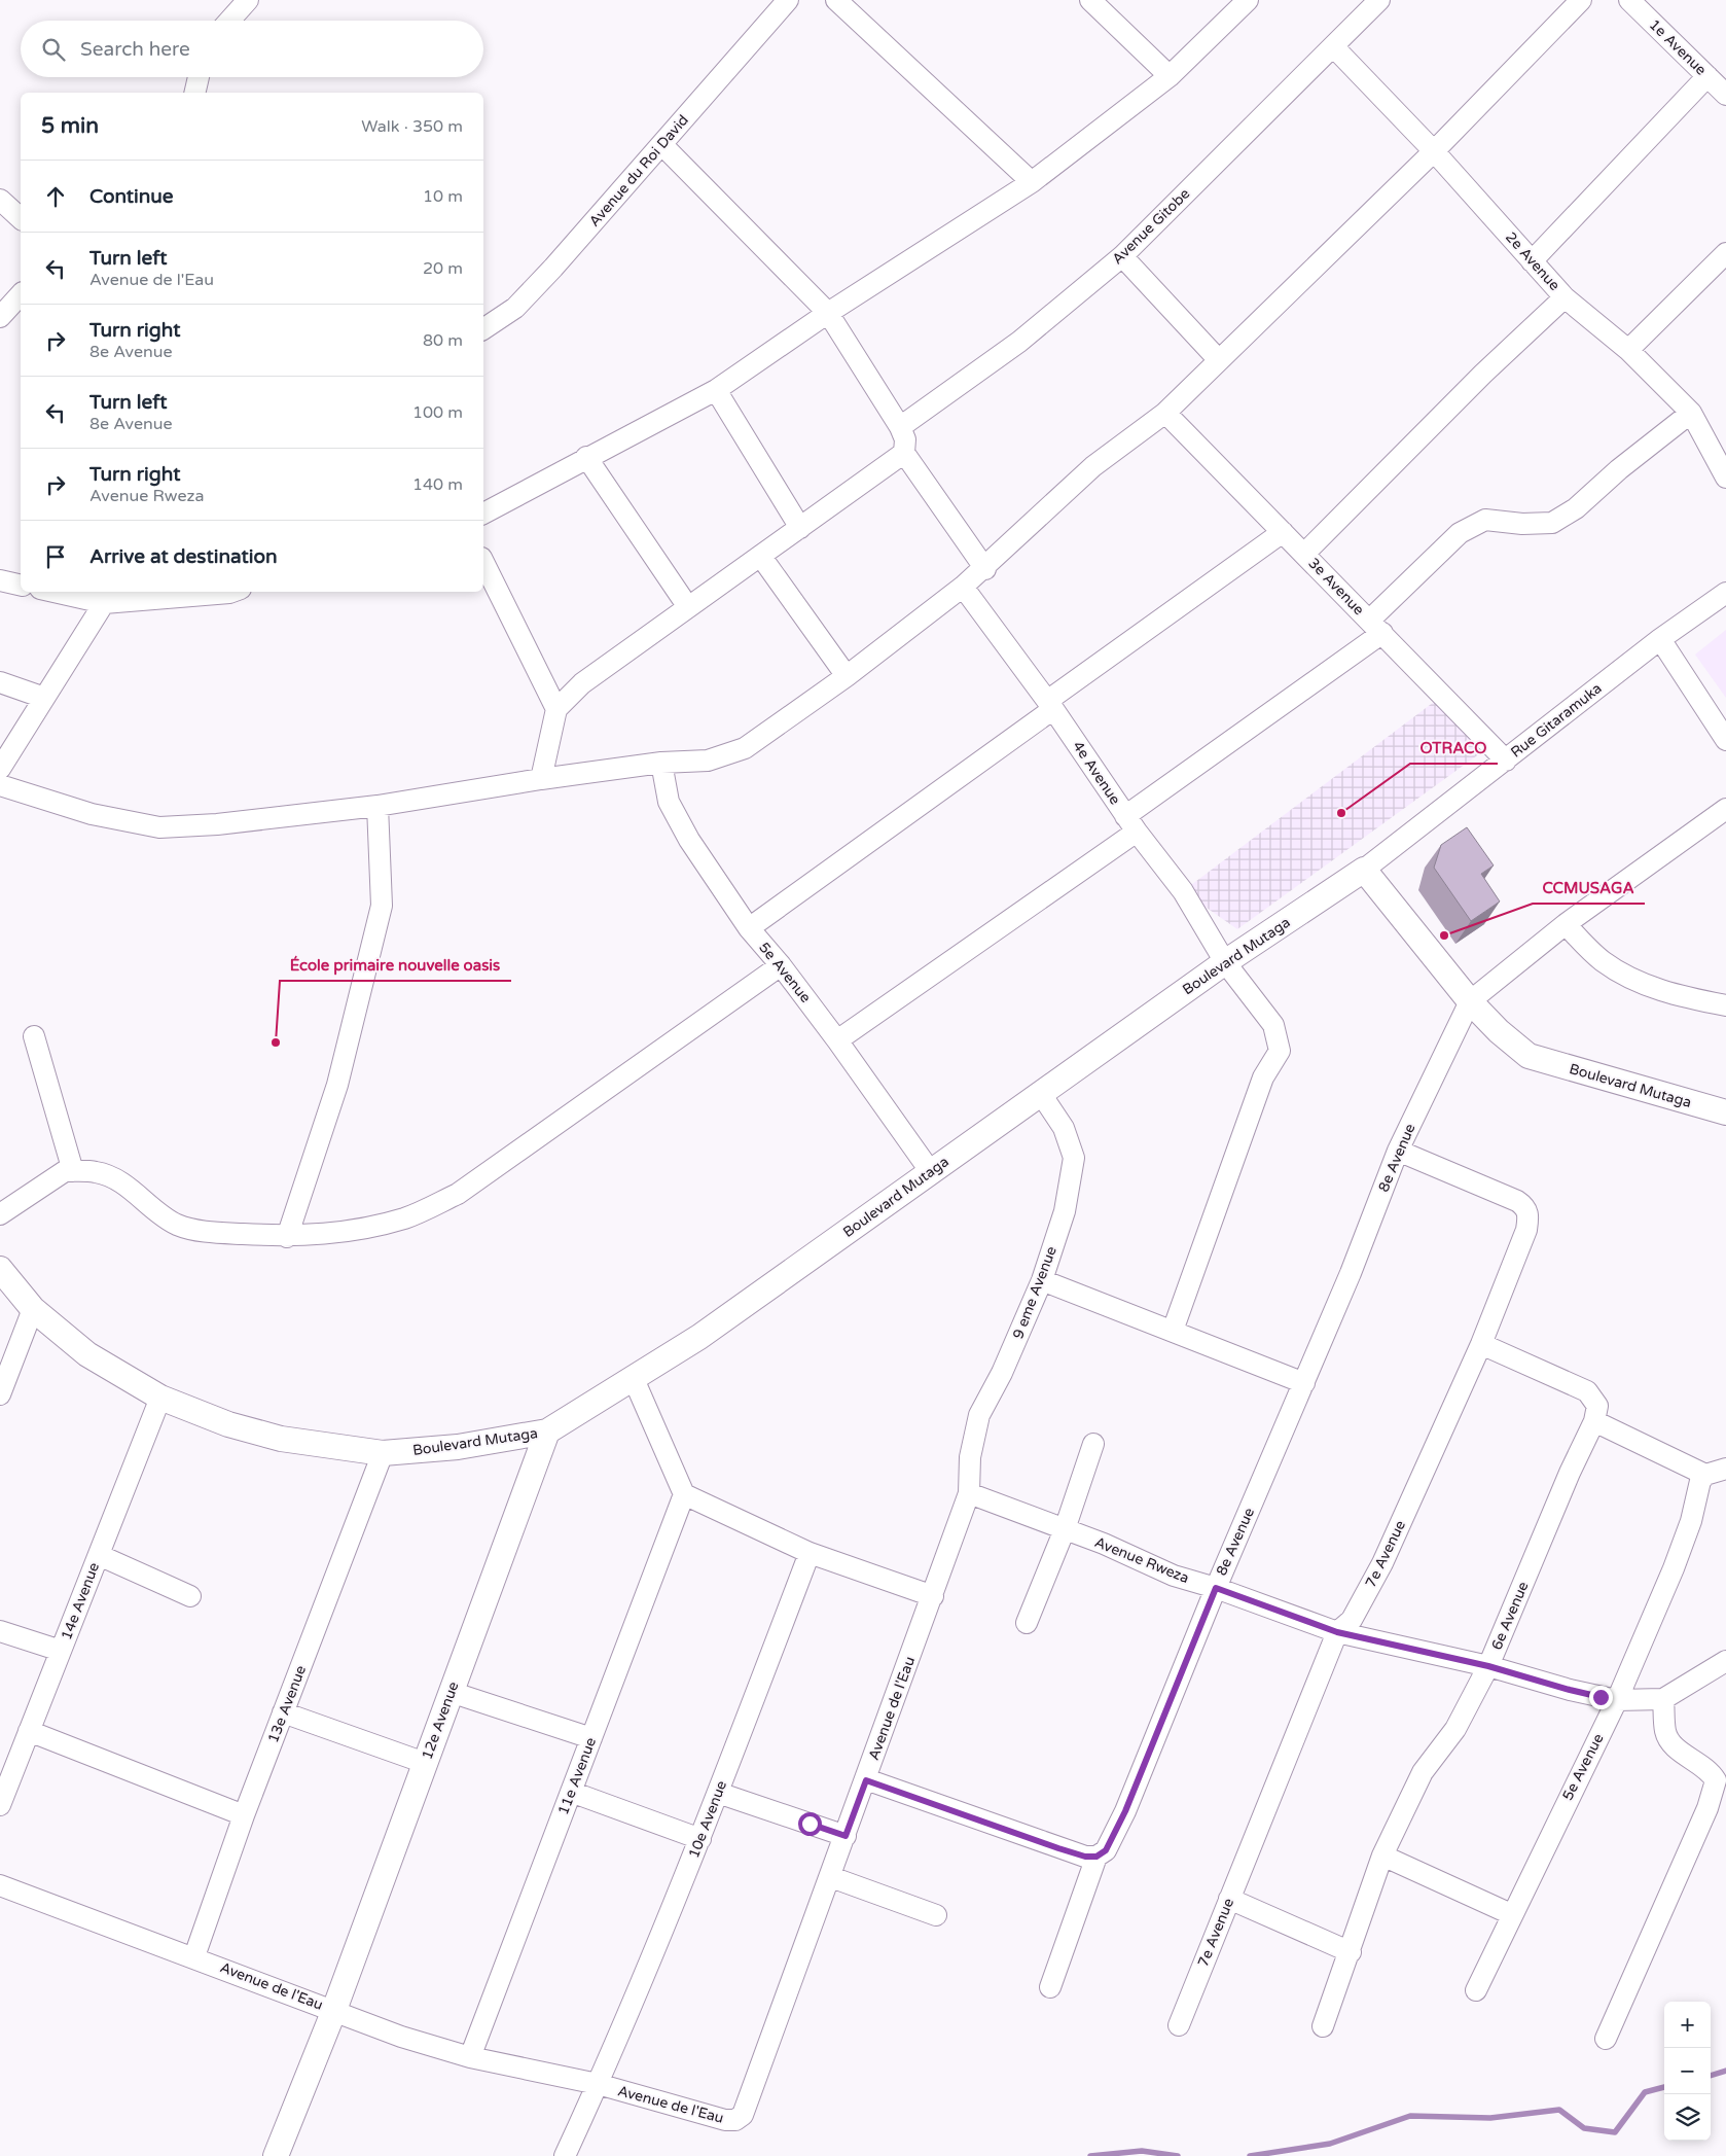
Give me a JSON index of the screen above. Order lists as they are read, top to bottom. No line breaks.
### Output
{"streets":{"street":["1e Avenue","Avenue du Roi David","Avenue Gitobe","2e Avenue","3e Avenue","Rue Gitaramuka","4e Avenue","Boulevard Mutaga","5e Avenue","8e Avenue","9 eme Avenue","7e Avenue","Avenue Rweza","14e Avenue","6e Avenue","13e Avenue","Avenue de l'Eau","12e Avenue","11e Avenue","10e Avenue"]},"crossings":[["Avenue Gitobe","2e Avenue"],["3e Avenue","Rue Gitaramuka"],["Rue Gitaramuka","Boulevard Mutaga"],["4e Avenue","Boulevard Mutaga"],["Boulevard Mutaga","5e Avenue"],["Boulevard Mutaga","8e Avenue"],["Boulevard Mutaga","9 eme Avenue"],["Boulevard Mutaga","14e Avenue"],["Boulevard Mutaga","13e Avenue"],["Boulevard Mutaga","12e Avenue"],["5e Avenue","Avenue Rweza"],["8e Avenue","7e Avenue"],["8e Avenue","Avenue Rweza"],["9 eme Avenue","Avenue Rweza"],["9 eme Avenue","Avenue de l'Eau"],["7e Avenue","Avenue Rweza"],["Avenue Rweza","6e Avenue"],["Avenue Rweza","Avenue de l'Eau"],["13e Avenue","Avenue de l'Eau"],["Avenue de l'Eau","12e Avenue"],["Avenue de l'Eau","11e Avenue"],["Avenue de l'Eau","10e Avenue"]],"places":["OTRACO","CCMUSAGA","École primaire nouvelle oasis"],"page":{"search":"Search here","heading":["5 min","Walk · 350 m"],"list":[["Continue","10 m"],["Turn left","Avenue de l'Eau","20 m"],["Turn right","8e Avenue","80 m"],["Turn left","8e Avenue","100 m"],["Turn right","Avenue Rweza","140 m"],"Arrive at destination"],"map_buttons":["+","−"]}}
